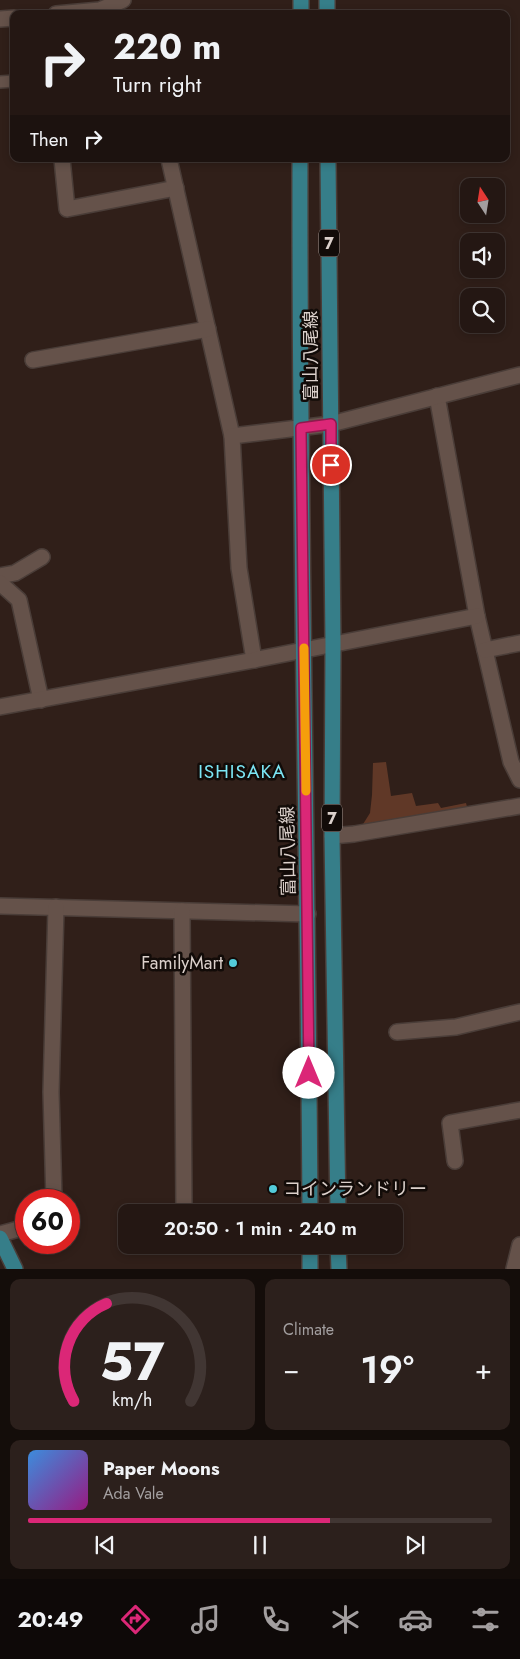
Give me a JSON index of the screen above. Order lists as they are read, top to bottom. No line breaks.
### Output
{"streets":{"main road":["7","富山八尾線"]},"districts":["ISHISAKA"],"places":["FamilyMart","コインランドリー"],"north":"top","page":{"turn":["220 m","Turn right"],"then":"Then","limit":"60","trip":"20:50 · 1 min · 240 m","tile":"Climate","heat":["−","19°","+"],"song":["Paper Moons","Ada Vale"],"tabs":"20:49","gauge":["57","km/h"]}}
